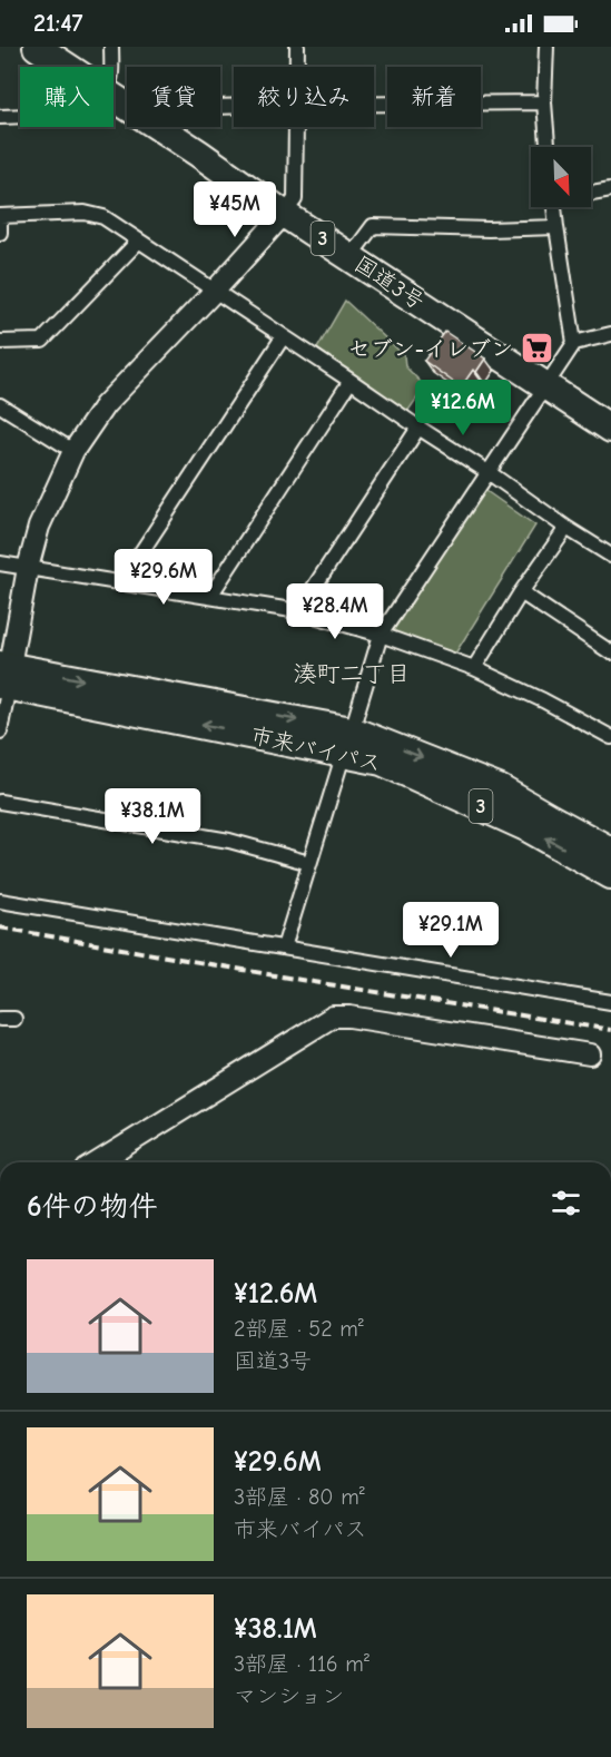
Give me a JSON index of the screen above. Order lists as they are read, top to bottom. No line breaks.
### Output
{"streets":{"highway":["3","国道3号","市来バイパス"]},"districts":["湊町二丁目"],"places":{"supermarket":["セブン-イレブン"]},"north":"bottom right","page":{"status":"21:47","chip":["購入","賃貸","絞り込み","新着"],"price":["¥45M","¥12.6M","¥29.6M","¥28.4M","¥38.1M","¥29.1M"],"heading":"6件の物件","list":[{"name":"¥12.6M","note":"2部屋 · 52 m² · 国道3号"},{"name":"¥29.6M","note":"3部屋 · 80 m² · 市来バイパス"},{"name":"¥38.1M","note":"3部屋 · 116 m² · マンション"}]}}
